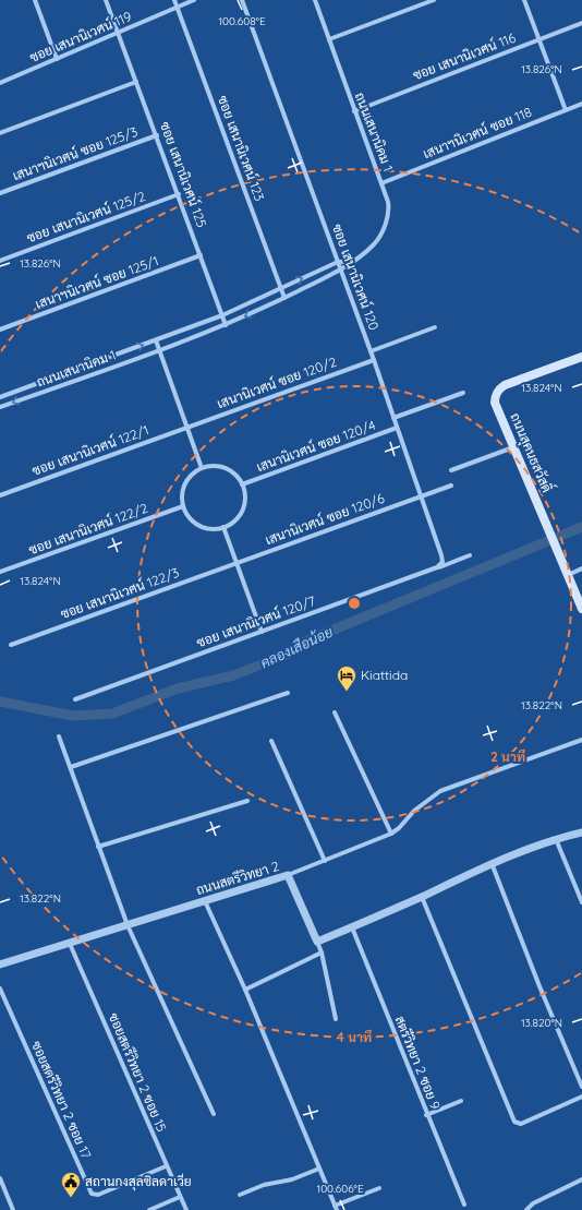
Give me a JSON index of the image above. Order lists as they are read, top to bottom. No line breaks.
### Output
{"streets":{"main road":["ถนนสุคนธสวัสดิ์"],"street":["ซอย เสนานิเวศน์ 119","ซอย เสนานิเวศน์ 116","ถนนเสนานิคม 1","เสนาฯนิเวศน์ ซอย 118","ซอย เสนานิเวศน์ 123","เสนาฯนิเวศน์ ซอย 125/3","ซอย เสนานิเวศน์ 125","ซอย เสนานิเวศน์ 125/2","ซอย เสนานิเวศน์ 120","เสนาฯนิเวศน์ ซอย 125/1","เสนานิเวศน์ ซอย 120/2","เสนานิเวศน์ ซอย 120/4","ซอย เสนานิเวศน์ 122/1","เสนานิเวศน์ ซอย 120/6","ซอย เสนานิเวศน์ 122/2","ซอย เสนานิเวศน์ 122/3","ซอย เสนานิเวศน์ 120/7","ถนนสตรีวิทยา 2","สตรีวิทยา 2 ซอย 9","ซอยสตรีวิทยา 2 ซอย 15","ซอยสตรีวิทยา 2 ซอย 17"]},"crossings":[["ซอย เสนานิเวศน์ 119","ซอย เสนานิเวศน์ 123"],["ซอย เสนานิเวศน์ 119","ซอย เสนานิเวศน์ 125"],["ซอย เสนานิเวศน์ 116","ถนนเสนานิคม 1"],["ถนนเสนานิคม 1","เสนาฯนิเวศน์ ซอย 118"],["ถนนเสนานิคม 1","ซอย เสนานิเวศน์ 123"],["ถนนเสนานิคม 1","ซอย เสนานิเวศน์ 125"],["ถนนเสนานิคม 1","ซอย เสนานิเวศน์ 120"],["เสนาฯนิเวศน์ ซอย 125/3","ซอย เสนานิเวศน์ 125"],["ซอย เสนานิเวศน์ 125","ซอย เสนานิเวศน์ 125/2"],["ซอย เสนานิเวศน์ 125","เสนาฯนิเวศน์ ซอย 125/1"],["ซอย เสนานิเวศน์ 120","เสนานิเวศน์ ซอย 120/2"],["ซอย เสนานิเวศน์ 120","เสนานิเวศน์ ซอย 120/4"],["ซอย เสนานิเวศน์ 120","เสนานิเวศน์ ซอย 120/6"],["ซอย เสนานิเวศน์ 120","ซอย เสนานิเวศน์ 120/7"],["เสนานิเวศน์ ซอย 120/2","ซอย เสนานิเวศน์ 122/1"],["เสนานิเวศน์ ซอย 120/4","ซอย เสนานิเวศน์ 122/2"],["เสนานิเวศน์ ซอย 120/6","ซอย เสนานิเวศน์ 122/3"],["ถนนสตรีวิทยา 2","ซอยสตรีวิทยา 2 ซอย 15"],["ซอยสตรีวิทยา 2 ซอย 15","ซอยสตรีวิทยา 2 ซอย 17"]],"water":["คลองเสือน้อย"],"places":{"hotel":["Kiattida"],"public building":["สถานกงสุลซิลดาเวีย"]},"coordinates":["100.608°E","13.826°N","13.824°N","13.822°N","13.820°N","100.606°E"],"rings":["2 นาที","4 นาที"]}
